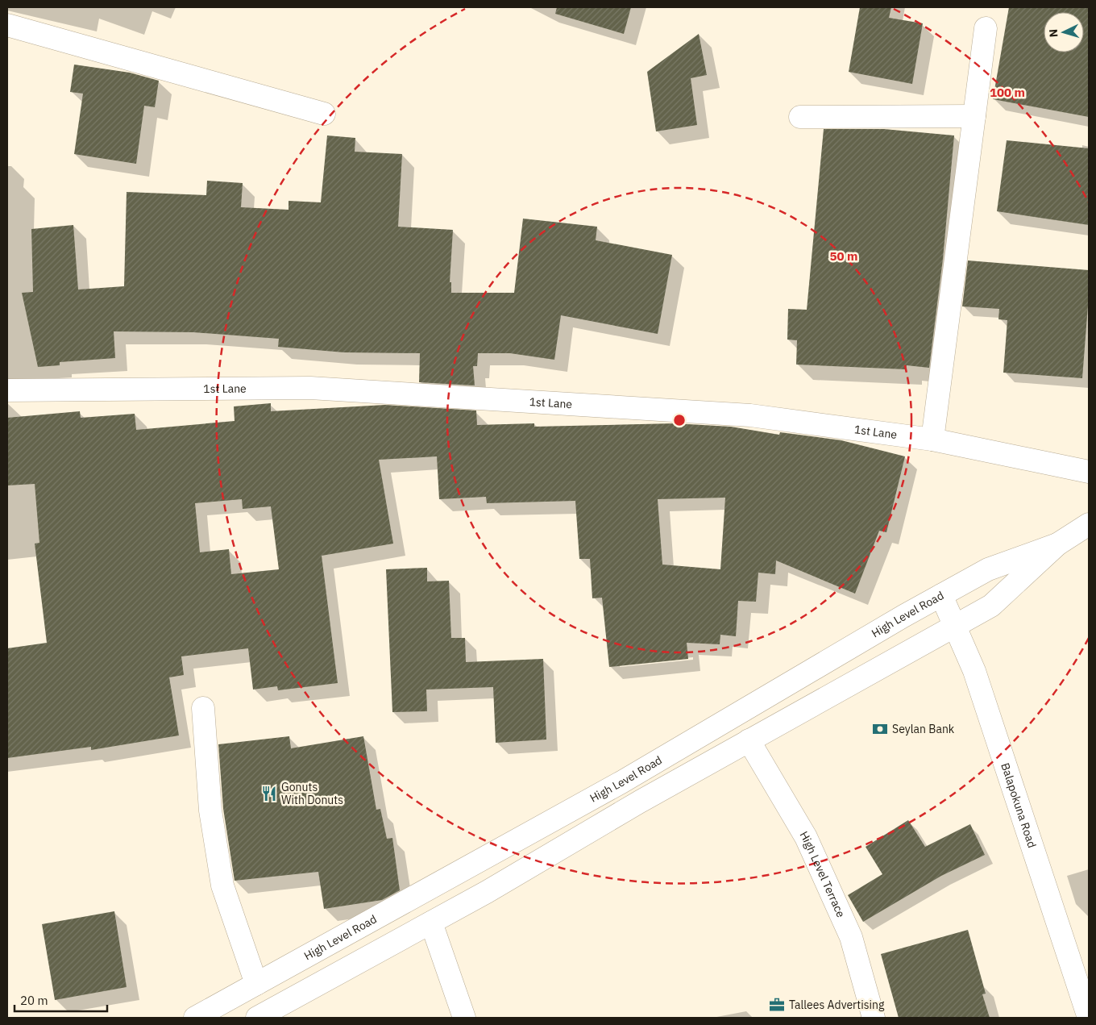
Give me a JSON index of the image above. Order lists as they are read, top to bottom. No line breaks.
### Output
{"streets":{"main road":["1st Lane","High Level Road","Balapokuna Road","High Level Terrace"]},"crossings":[["High Level Road","Balapokuna Road"],["High Level Road","High Level Terrace"]],"places":{"bank":["Seylan Bank"],"restaurant":["Gonuts With Donuts"],"office":["Tallees Advertising"]},"scale_bar":"20 m","north":"left","rings":["100 m","50 m"]}
